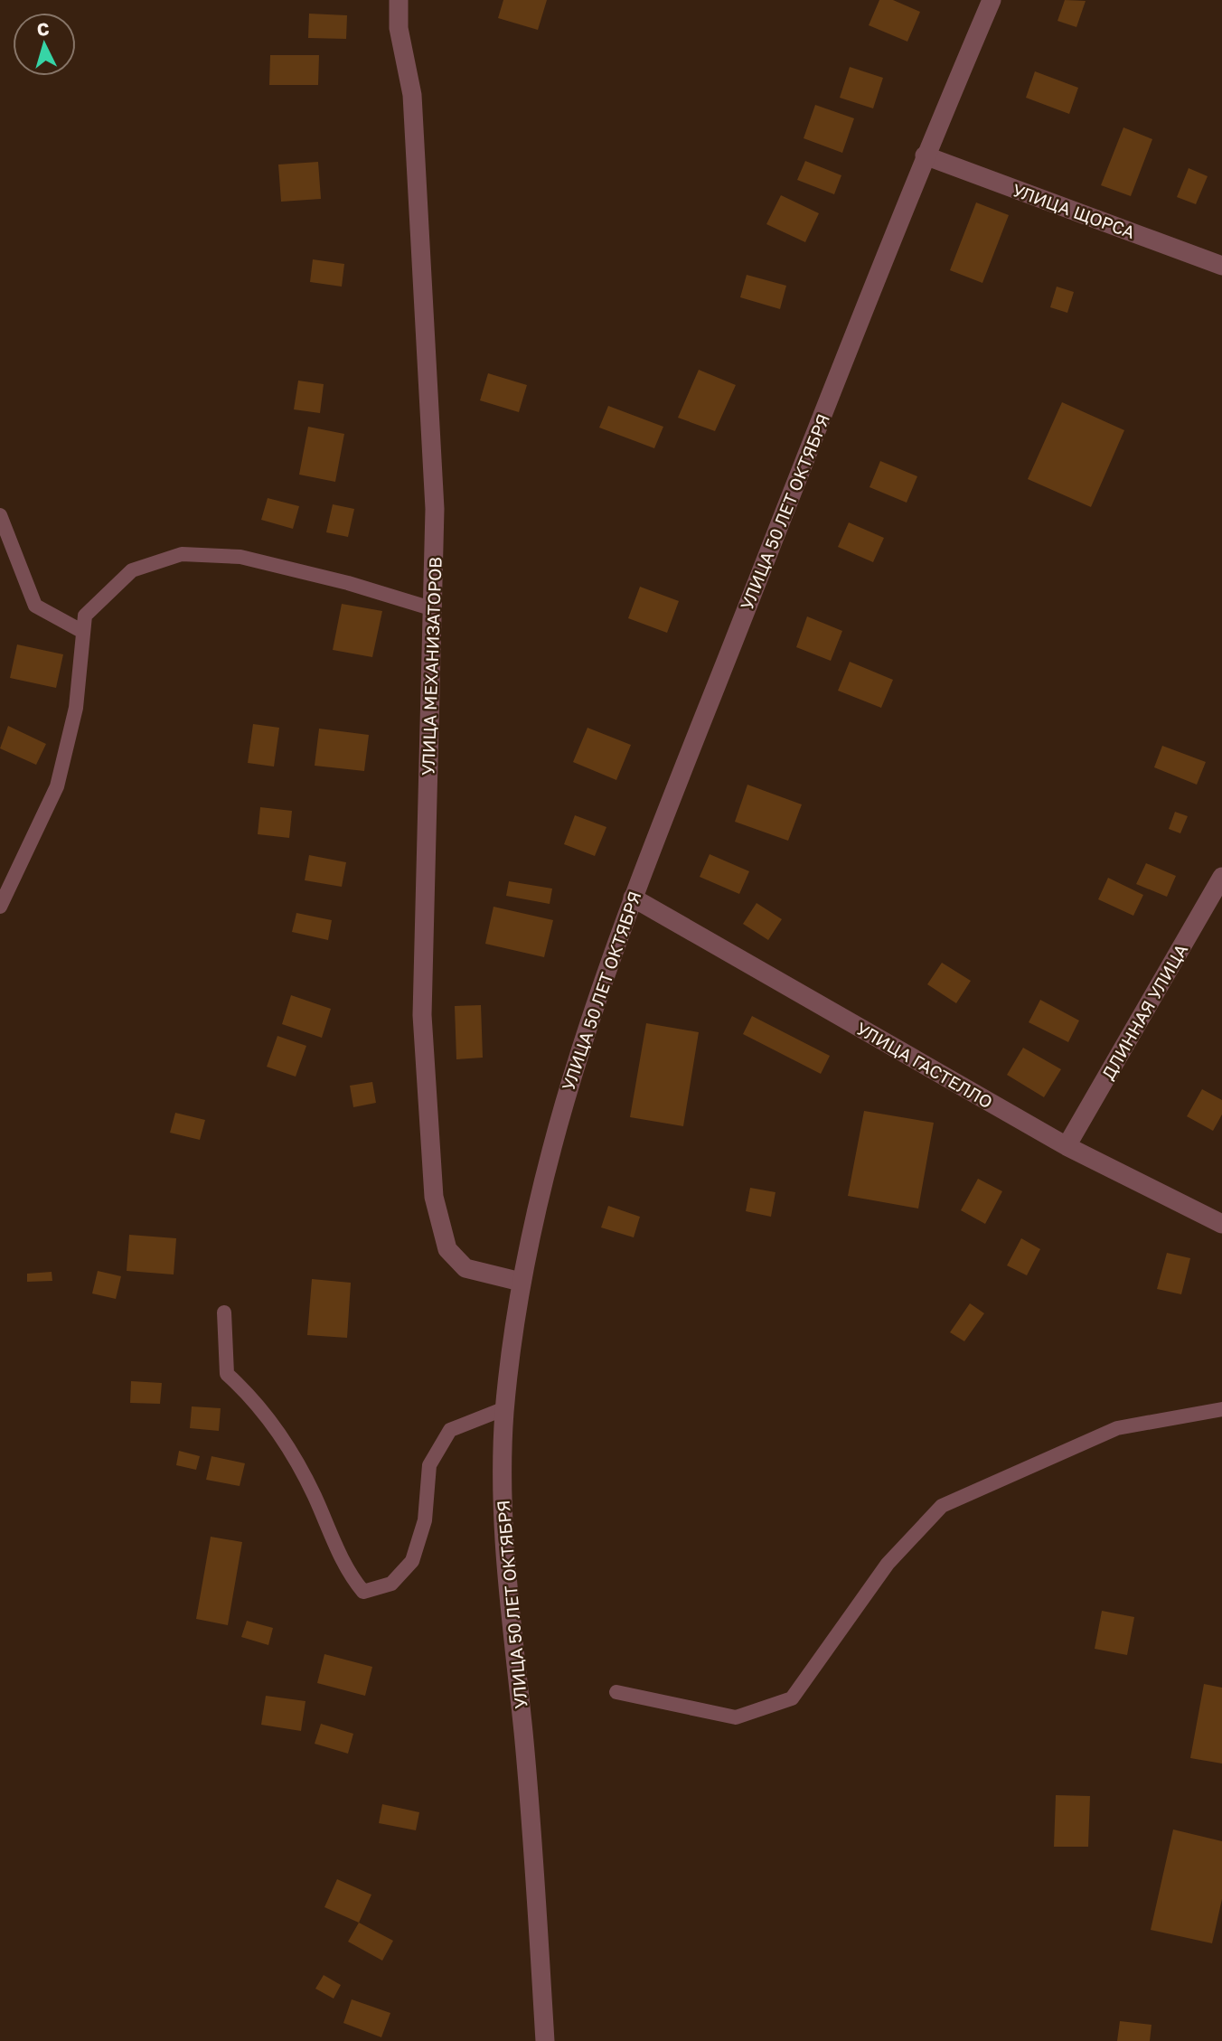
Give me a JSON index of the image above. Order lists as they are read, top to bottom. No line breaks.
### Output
{"streets":{"street":["УЛИЦА ЩОРСА","УЛИЦА 50 ЛЕТ ОКТЯБРЯ","УЛИЦА МЕХАНИЗАТОРОВ","ДЛИННАЯ УЛИЦА","УЛИЦА ГАСТЕЛЛО"]},"crossings":[["УЛИЦА ЩОРСА","УЛИЦА 50 ЛЕТ ОКТЯБРЯ"],["УЛИЦА 50 ЛЕТ ОКТЯБРЯ","УЛИЦА МЕХАНИЗАТОРОВ"],["УЛИЦА 50 ЛЕТ ОКТЯБРЯ","УЛИЦА ГАСТЕЛЛО"],["ДЛИННАЯ УЛИЦА","УЛИЦА ГАСТЕЛЛО"]],"north":"top"}
